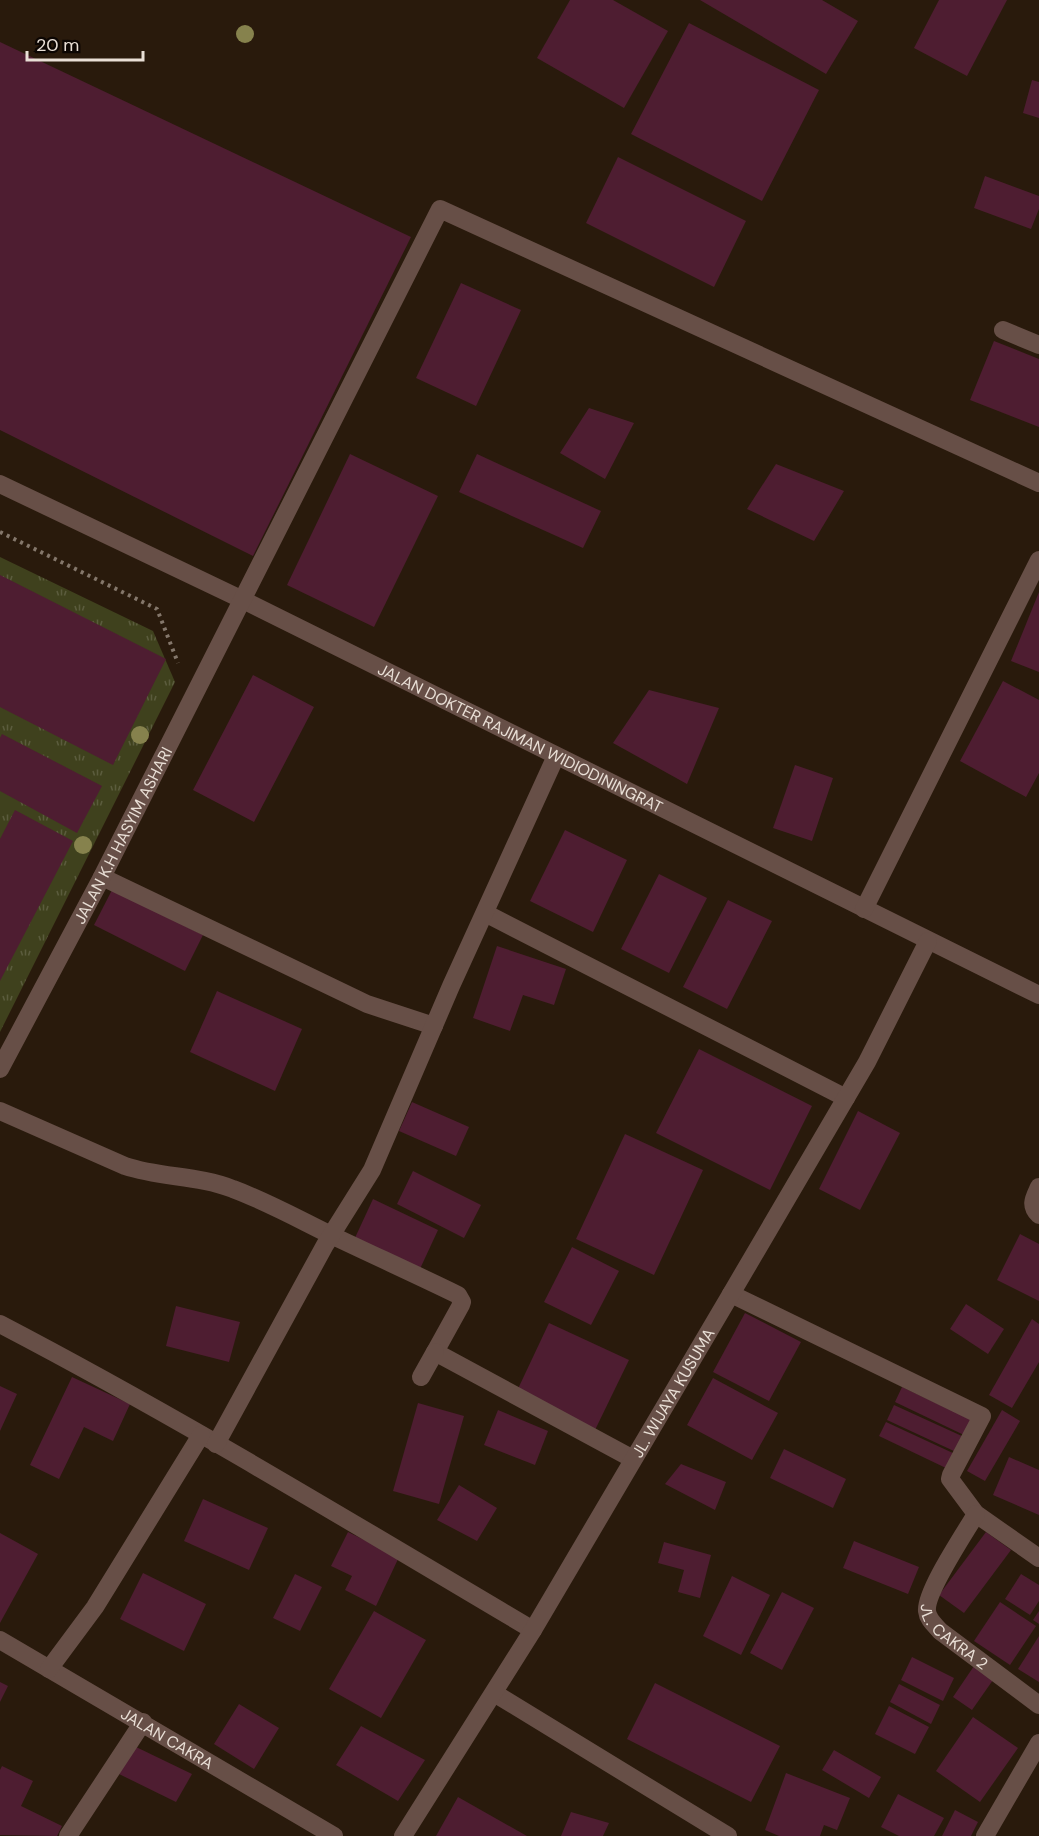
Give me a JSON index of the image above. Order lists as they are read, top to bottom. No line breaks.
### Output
{"streets":{"street":["JALAN DOKTER RAJIMAN WIDIODININGRAT","JALAN K.H HASYIM ASHARI","JL. WIJAYA KUSUMA","JL. CAKRA 2","JALAN CAKRA"]},"crossings":[["JALAN DOKTER RAJIMAN WIDIODININGRAT","JALAN K.H HASYIM ASHARI"],["JALAN DOKTER RAJIMAN WIDIODININGRAT","JL. WIJAYA KUSUMA"]],"scale_bar":"20 m"}
